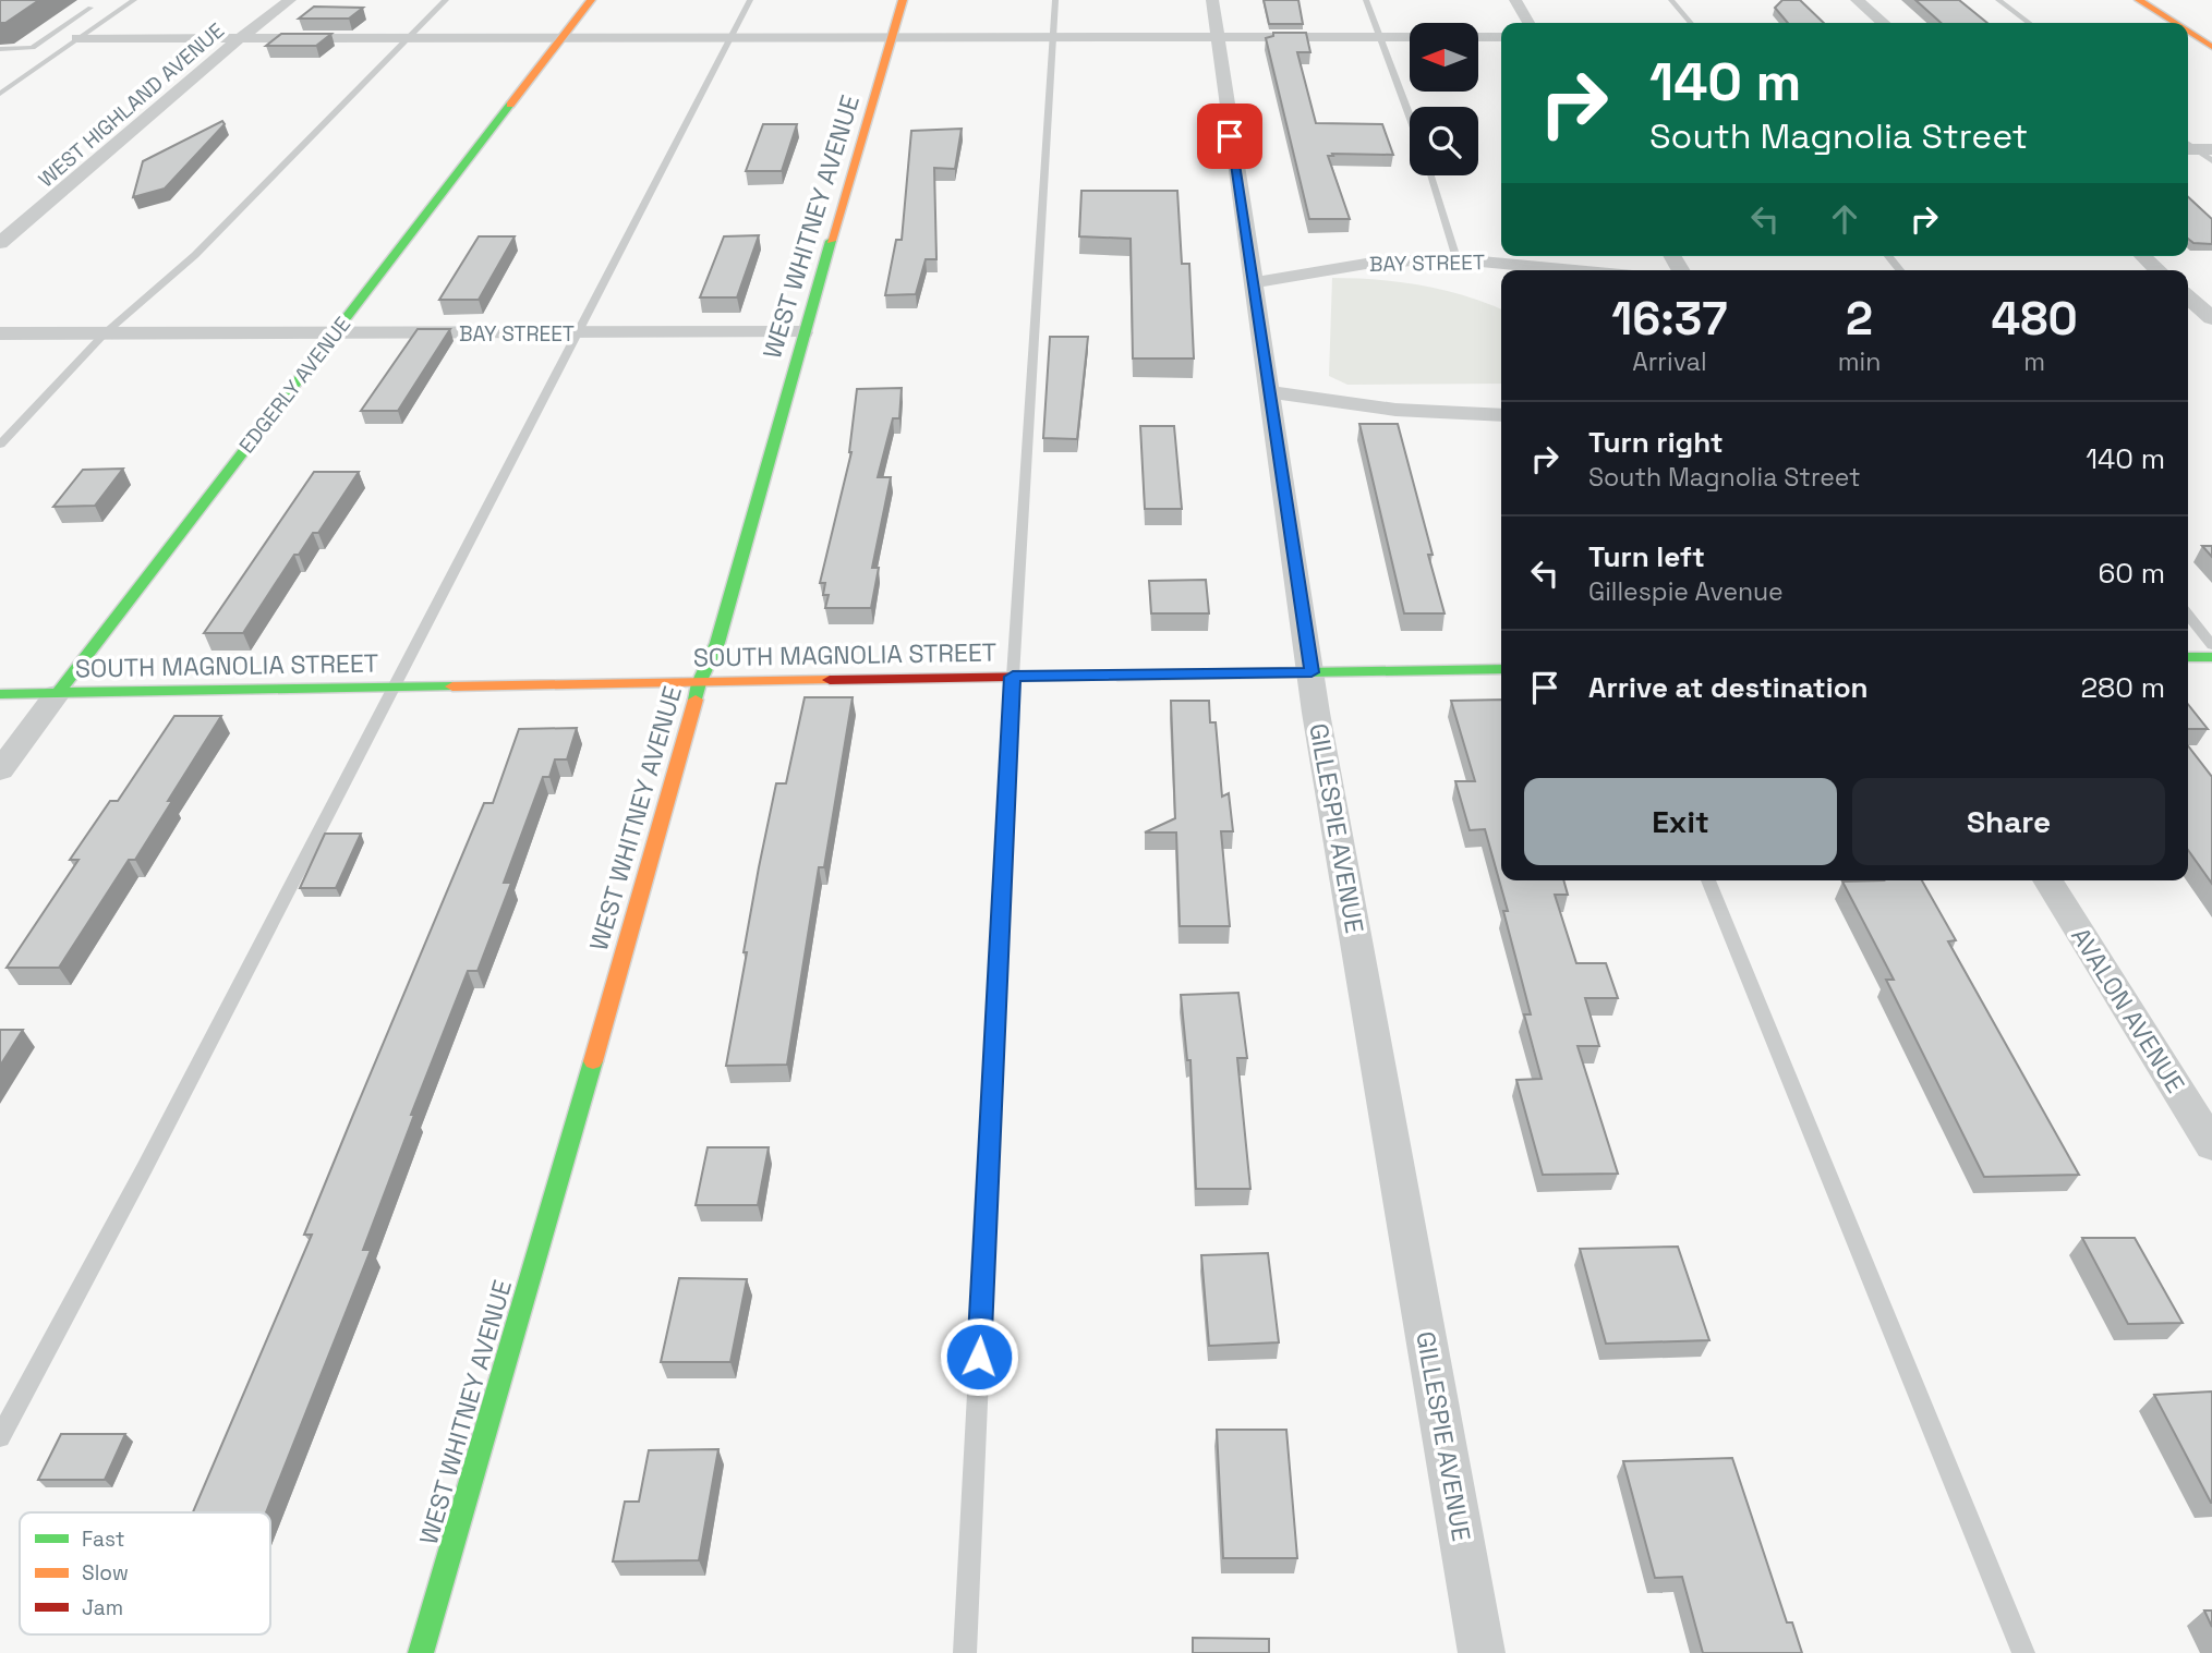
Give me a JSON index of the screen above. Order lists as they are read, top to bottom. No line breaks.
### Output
{"streets":{"street":["WEST HIGHLAND AVENUE","WEST WHITNEY AVENUE","BAY STREET","EDGERLY AVENUE","SOUTH MAGNOLIA STREET","GILLESPIE AVENUE","AVALON AVENUE"]},"crossings":[["WEST WHITNEY AVENUE","BAY STREET"],["WEST WHITNEY AVENUE","SOUTH MAGNOLIA STREET"],["BAY STREET","EDGERLY AVENUE"],["BAY STREET","GILLESPIE AVENUE"],["EDGERLY AVENUE","SOUTH MAGNOLIA STREET"],["SOUTH MAGNOLIA STREET","GILLESPIE AVENUE"]],"legend":["Fast","Slow","Jam"],"north":"left","page":{"turn":["140 m","South Magnolia Street"],"eta":["16:37","Arrival","2","min","480","m"],"list":[{"name":"Turn right","note":"South Magnolia Street","value":"140 m"},{"name":"Turn left","note":"Gillespie Avenue","value":"60 m"},{"name":"Arrive at destination","value":"280 m"}],"buttons":["Exit","Share"]}}
